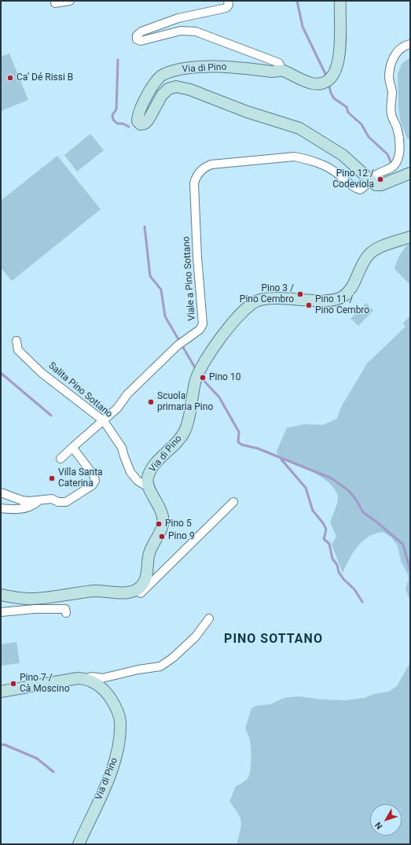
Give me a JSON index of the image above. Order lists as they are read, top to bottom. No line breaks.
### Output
{"streets":{"street":["Via di Pino","Viale a Pino Sottano","Salita Pino Sottano"]},"crossings":[["Via di Pino","Viale a Pino Sottano"],["Via di Pino","Salita Pino Sottano"],["Viale a Pino Sottano","Salita Pino Sottano"]],"districts":["PINO SOTTANO"],"places":["Ca' Dé Rissi B","Pino 12 / Codeviola","Pino 3 / Pino Cembro","Pino 11 / Pino Cembro","Pino 10","Scuola primaria Pino","Villa Santa Caterina","Pino 5","Pino 9","Pino 7 / Cà Moscino"],"north":"bottom left"}
